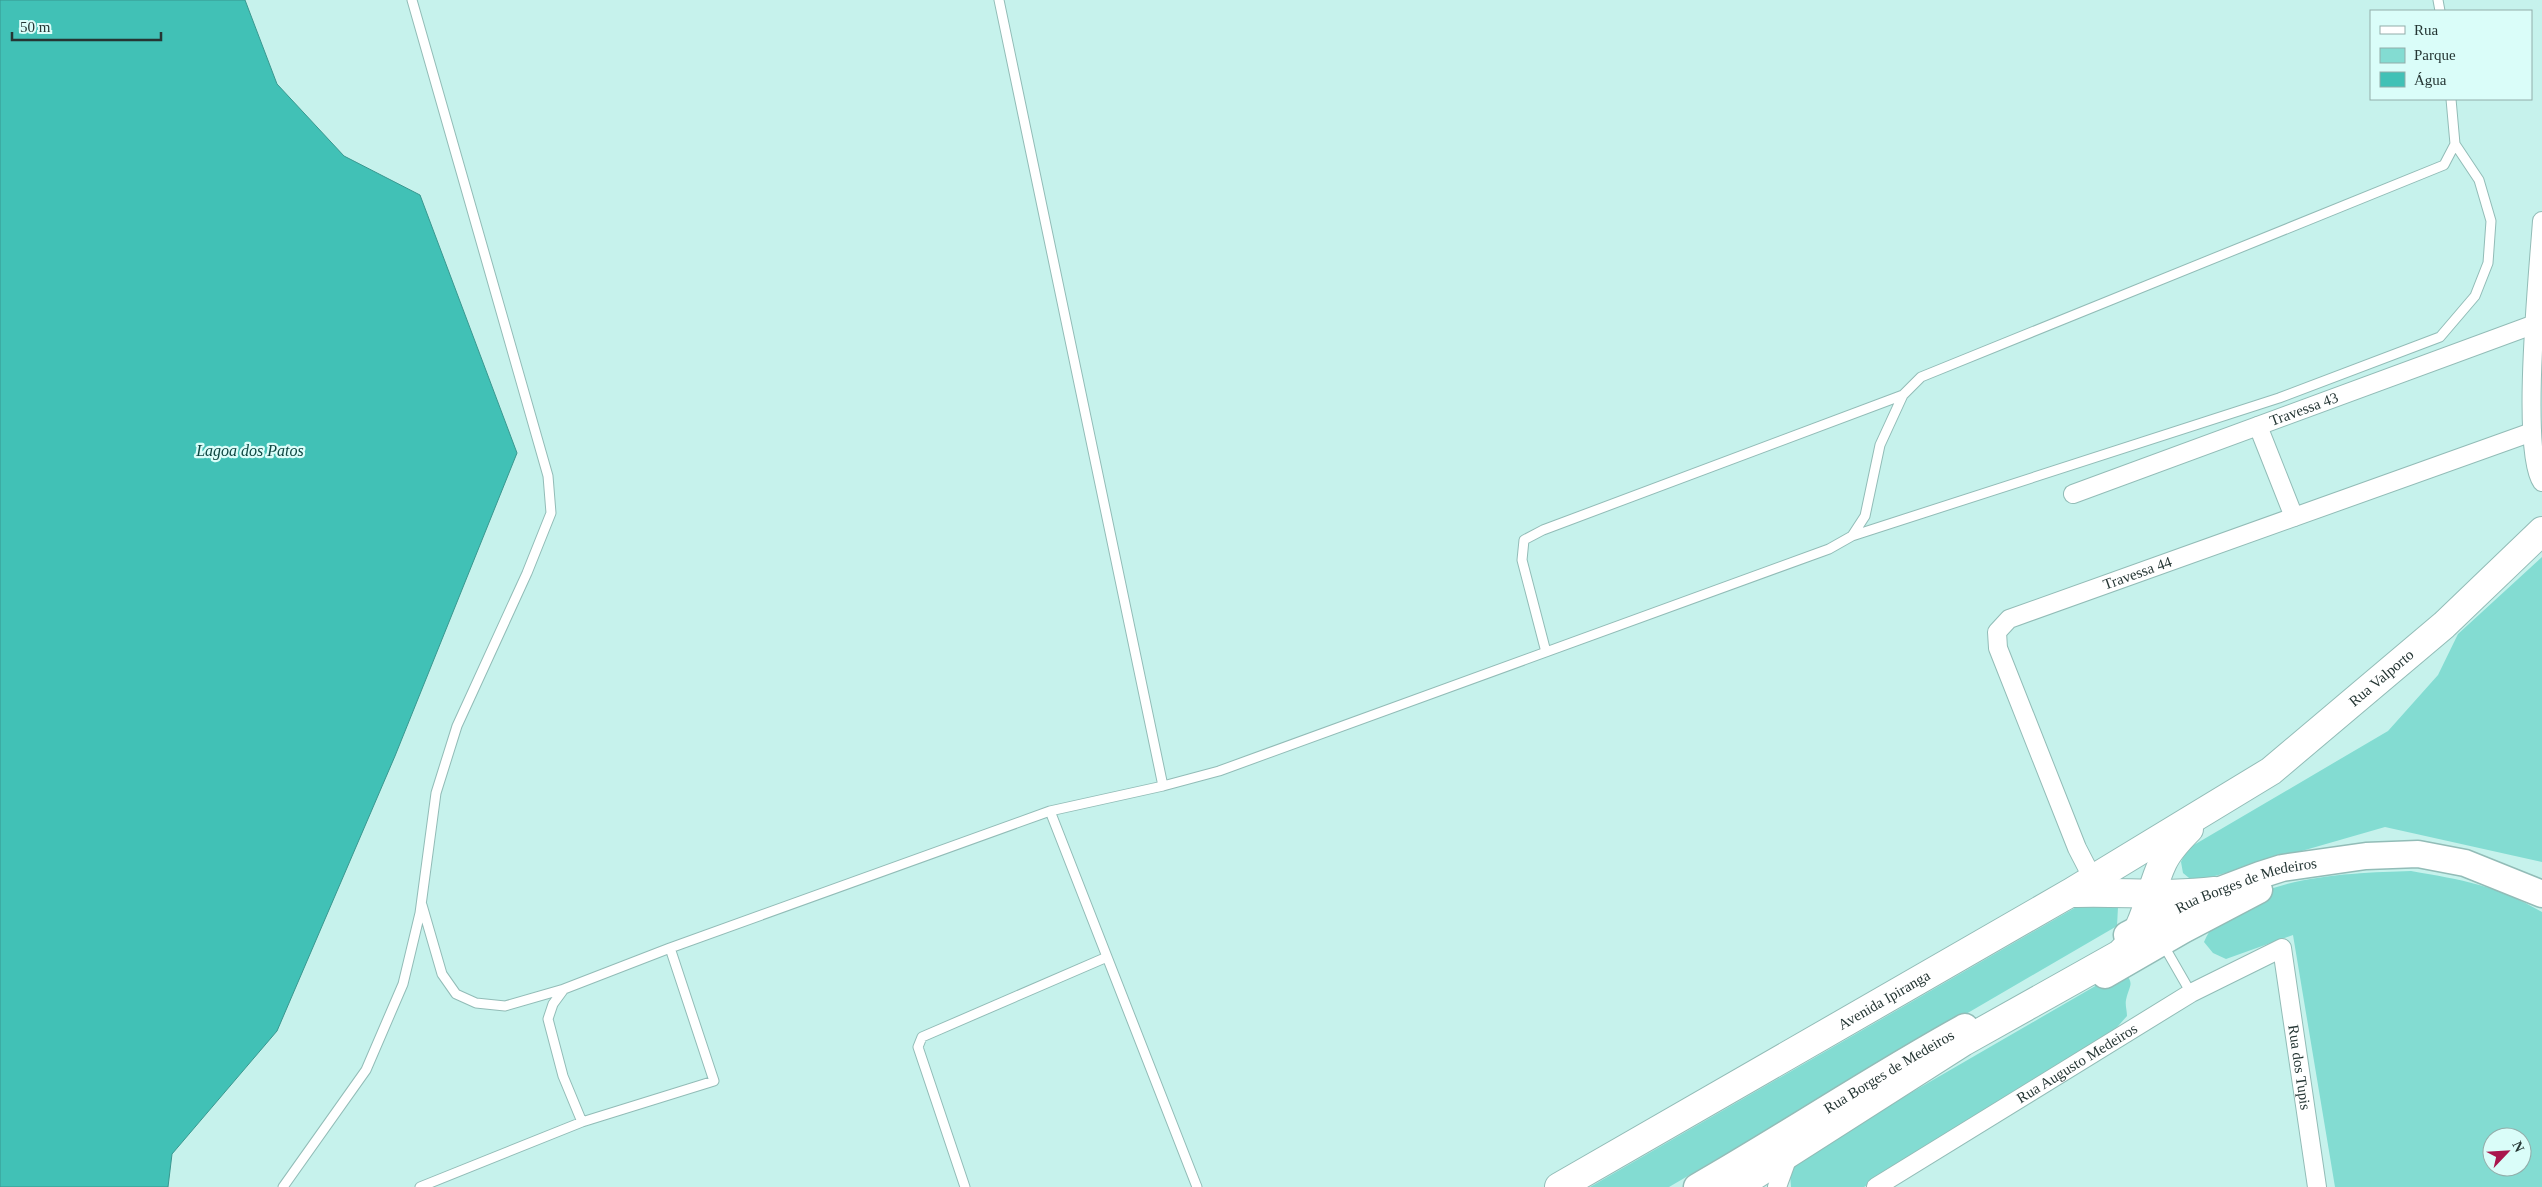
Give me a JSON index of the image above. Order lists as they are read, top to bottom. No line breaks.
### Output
{"streets":{"main road":["Rua Valporto","Rua Borges de Medeiros","Avenida Ipiranga"],"street":["Travessa 43","Travessa 44","Rua Augusto Medeiros","Rua dos Tupis"]},"crossings":[["Travessa 44","Avenida Ipiranga"],["Rua Valporto","Avenida Ipiranga"],["Rua Augusto Medeiros","Rua dos Tupis"]],"water":["Lagoa dos Patos"],"legend":["Rua","Parque","Água"],"scale_bar":"50 m","north":"top right"}
